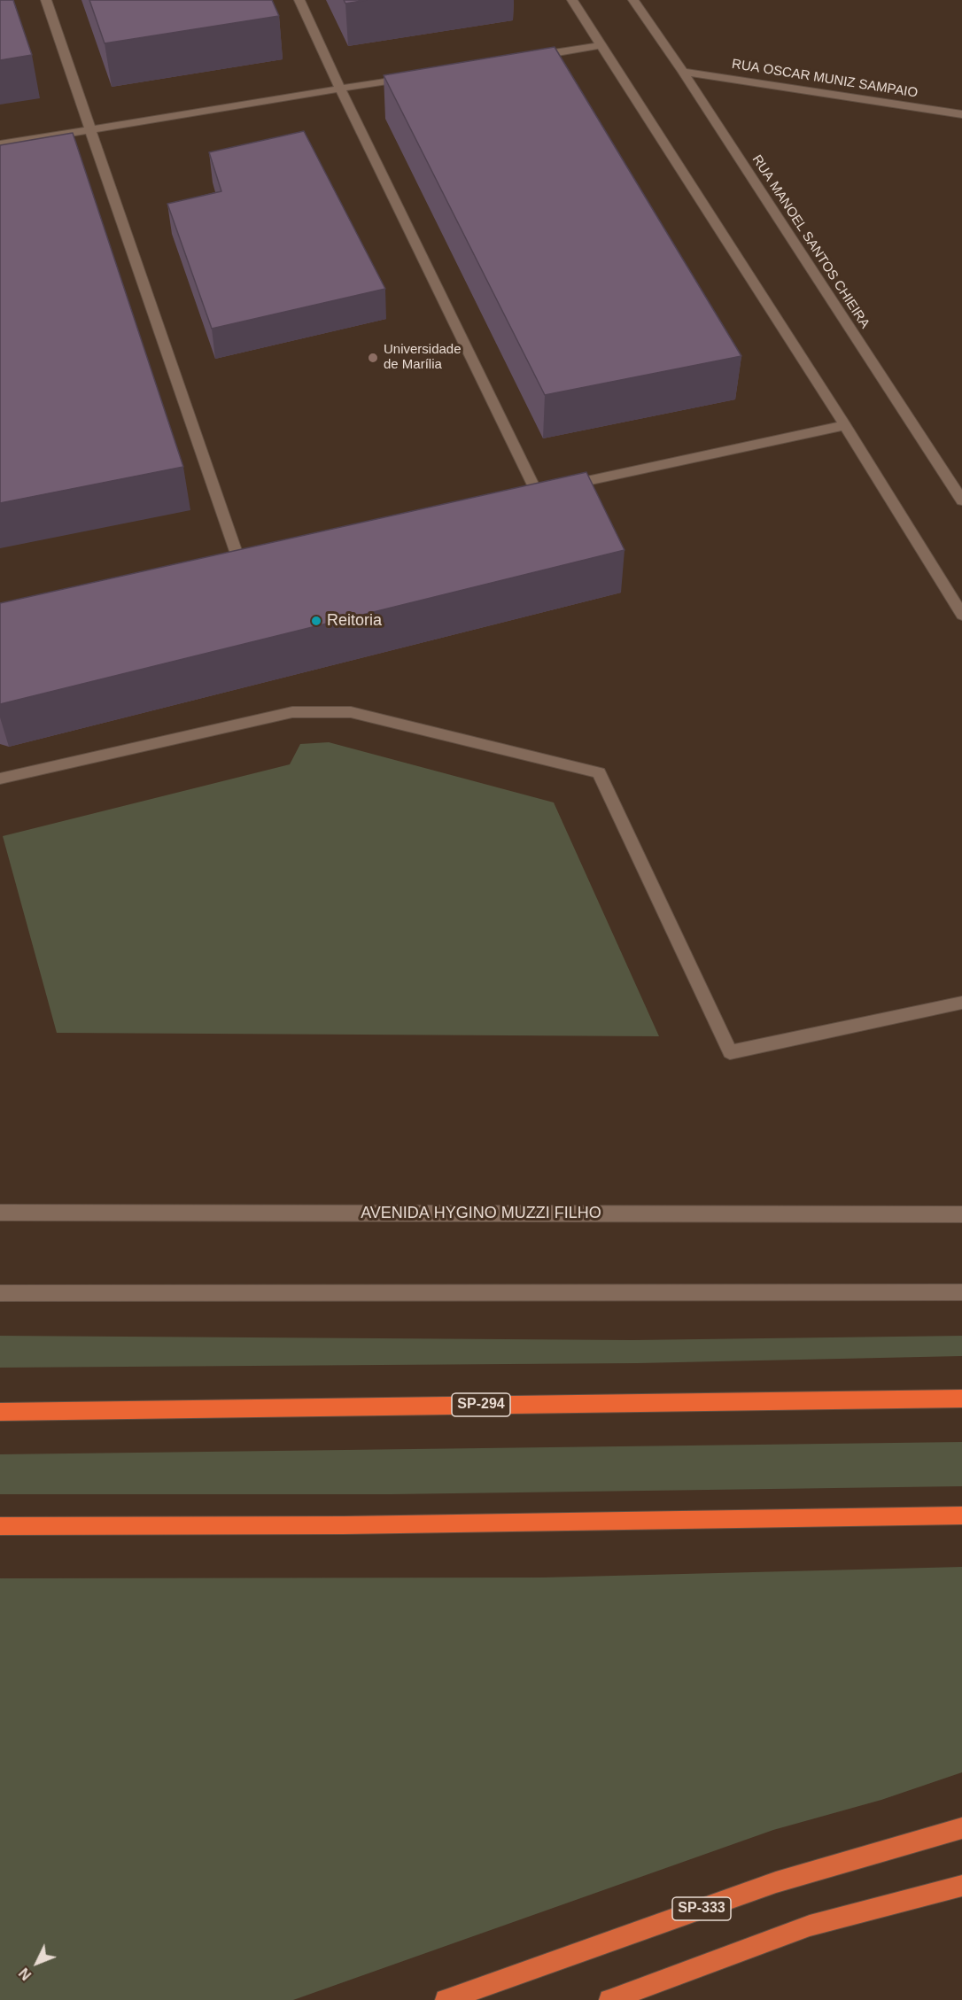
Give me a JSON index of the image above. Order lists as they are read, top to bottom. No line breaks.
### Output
{"streets":{"highway":["SP-294","SP-333"],"main road":["RUA OSCAR MUNIZ SAMPAIO","RUA MANOEL SANTOS CHIEIRA","AVENIDA HYGINO MUZZI FILHO"]},"crossings":[["RUA OSCAR MUNIZ SAMPAIO","RUA MANOEL SANTOS CHIEIRA"]],"places":["Universidade de Marília","Reitoria"],"north":"bottom left"}
